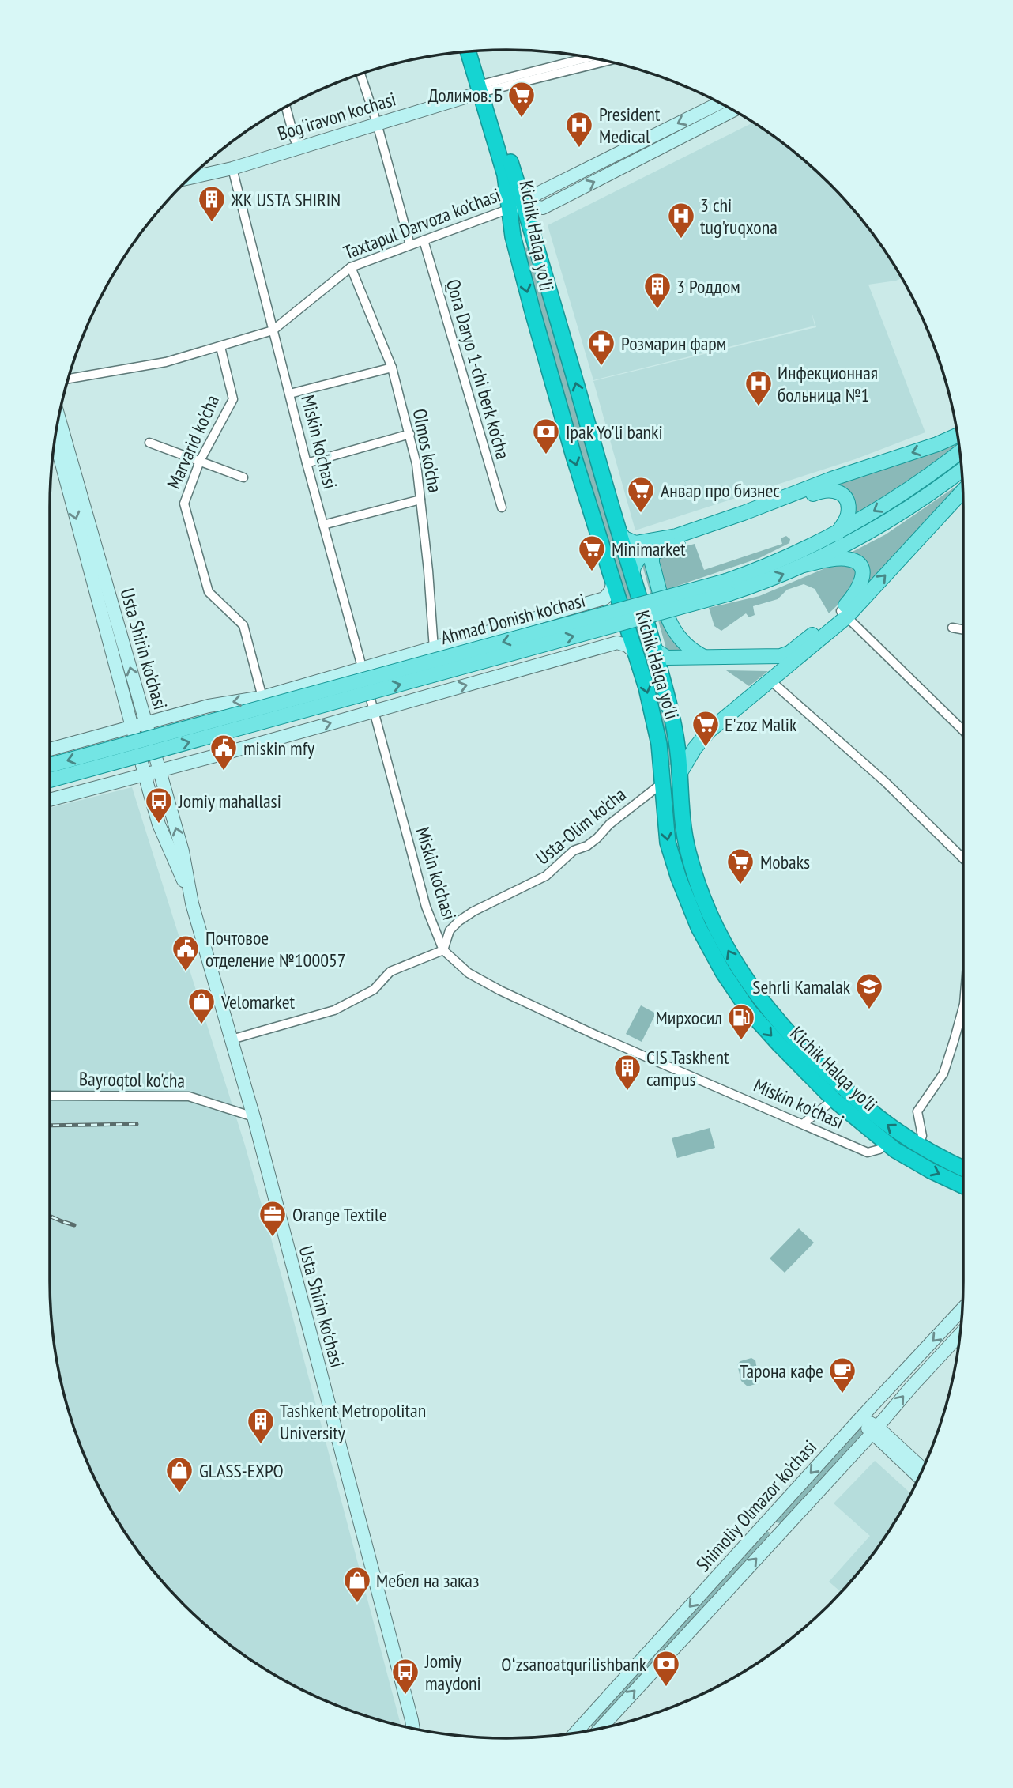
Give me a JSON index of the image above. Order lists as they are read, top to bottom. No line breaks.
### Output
{"streets":{"highway":["Kichik Halqa yo'li"],"main road":["Bog'iravon kochasi","Taxtapul Darvoza ko'chasi","Ahmad Donish ko'chasi","Usta Shirin ko'chasi","Shimoliy Olmazor ko'chasi"],"street":["Qora Daryo 1-chi berk ko'cha","Marvarid ko'cha","Miskin ko'chasi","Olmos ko'cha","Usta-Olim ko'cha","Bayroqtol ko'cha"]},"crossings":[["Bog'iravon kochasi","Kichik Halqa yo'li"],["Bog'iravon kochasi","Miskin ko'chasi"],["Taxtapul Darvoza ko'chasi","Kichik Halqa yo'li"],["Taxtapul Darvoza ko'chasi","Qora Daryo 1-chi berk ko'cha"],["Taxtapul Darvoza ko'chasi","Marvarid ko'cha"],["Taxtapul Darvoza ko'chasi","Miskin ko'chasi"],["Taxtapul Darvoza ko'chasi","Olmos ko'cha"],["Kichik Halqa yo'li","Miskin ko'chasi"],["Kichik Halqa yo'li","Ahmad Donish ko'chasi"],["Kichik Halqa yo'li","Usta-Olim ko'cha"],["Marvarid ko'cha","Ahmad Donish ko'chasi"],["Miskin ko'chasi","Ahmad Donish ko'chasi"],["Miskin ko'chasi","Usta-Olim ko'cha"],["Olmos ko'cha","Ahmad Donish ko'chasi"],["Ahmad Donish ko'chasi","Usta Shirin ko'chasi"],["Usta Shirin ko'chasi","Bayroqtol ko'cha"]],"places":{"supermarket":["Долимов. Б","Анвар про бизнес","Minimarket","E'zoz Malik","Mobaks"],"hospital":["President Medical","3 chi tug'ruqxona","Инфекционная больница №1"],"building":["ЖК USTA SHIRIN","3 Роддом","CIS Taskhent campus","Tashkent Metropolitan University"],"pharmacy":["Розмарин фарм"],"bank":["Ipak Yo'li banki","Oʻzsanoatqurilishbank"],"public building":["miskin mfy","Почтовое отделение №100057"],"bus stop":["Jomiy mahallasi","Jomiy maydoni"],"school or university":["Sehrli Kamalak"],"shop":["Velomarket","GLASS-EXPO","Мебел на заказ"],"fuel station":["Мирхосил"],"office":["Orange Textile"],"cafe":["Тарона кафе"]}}
